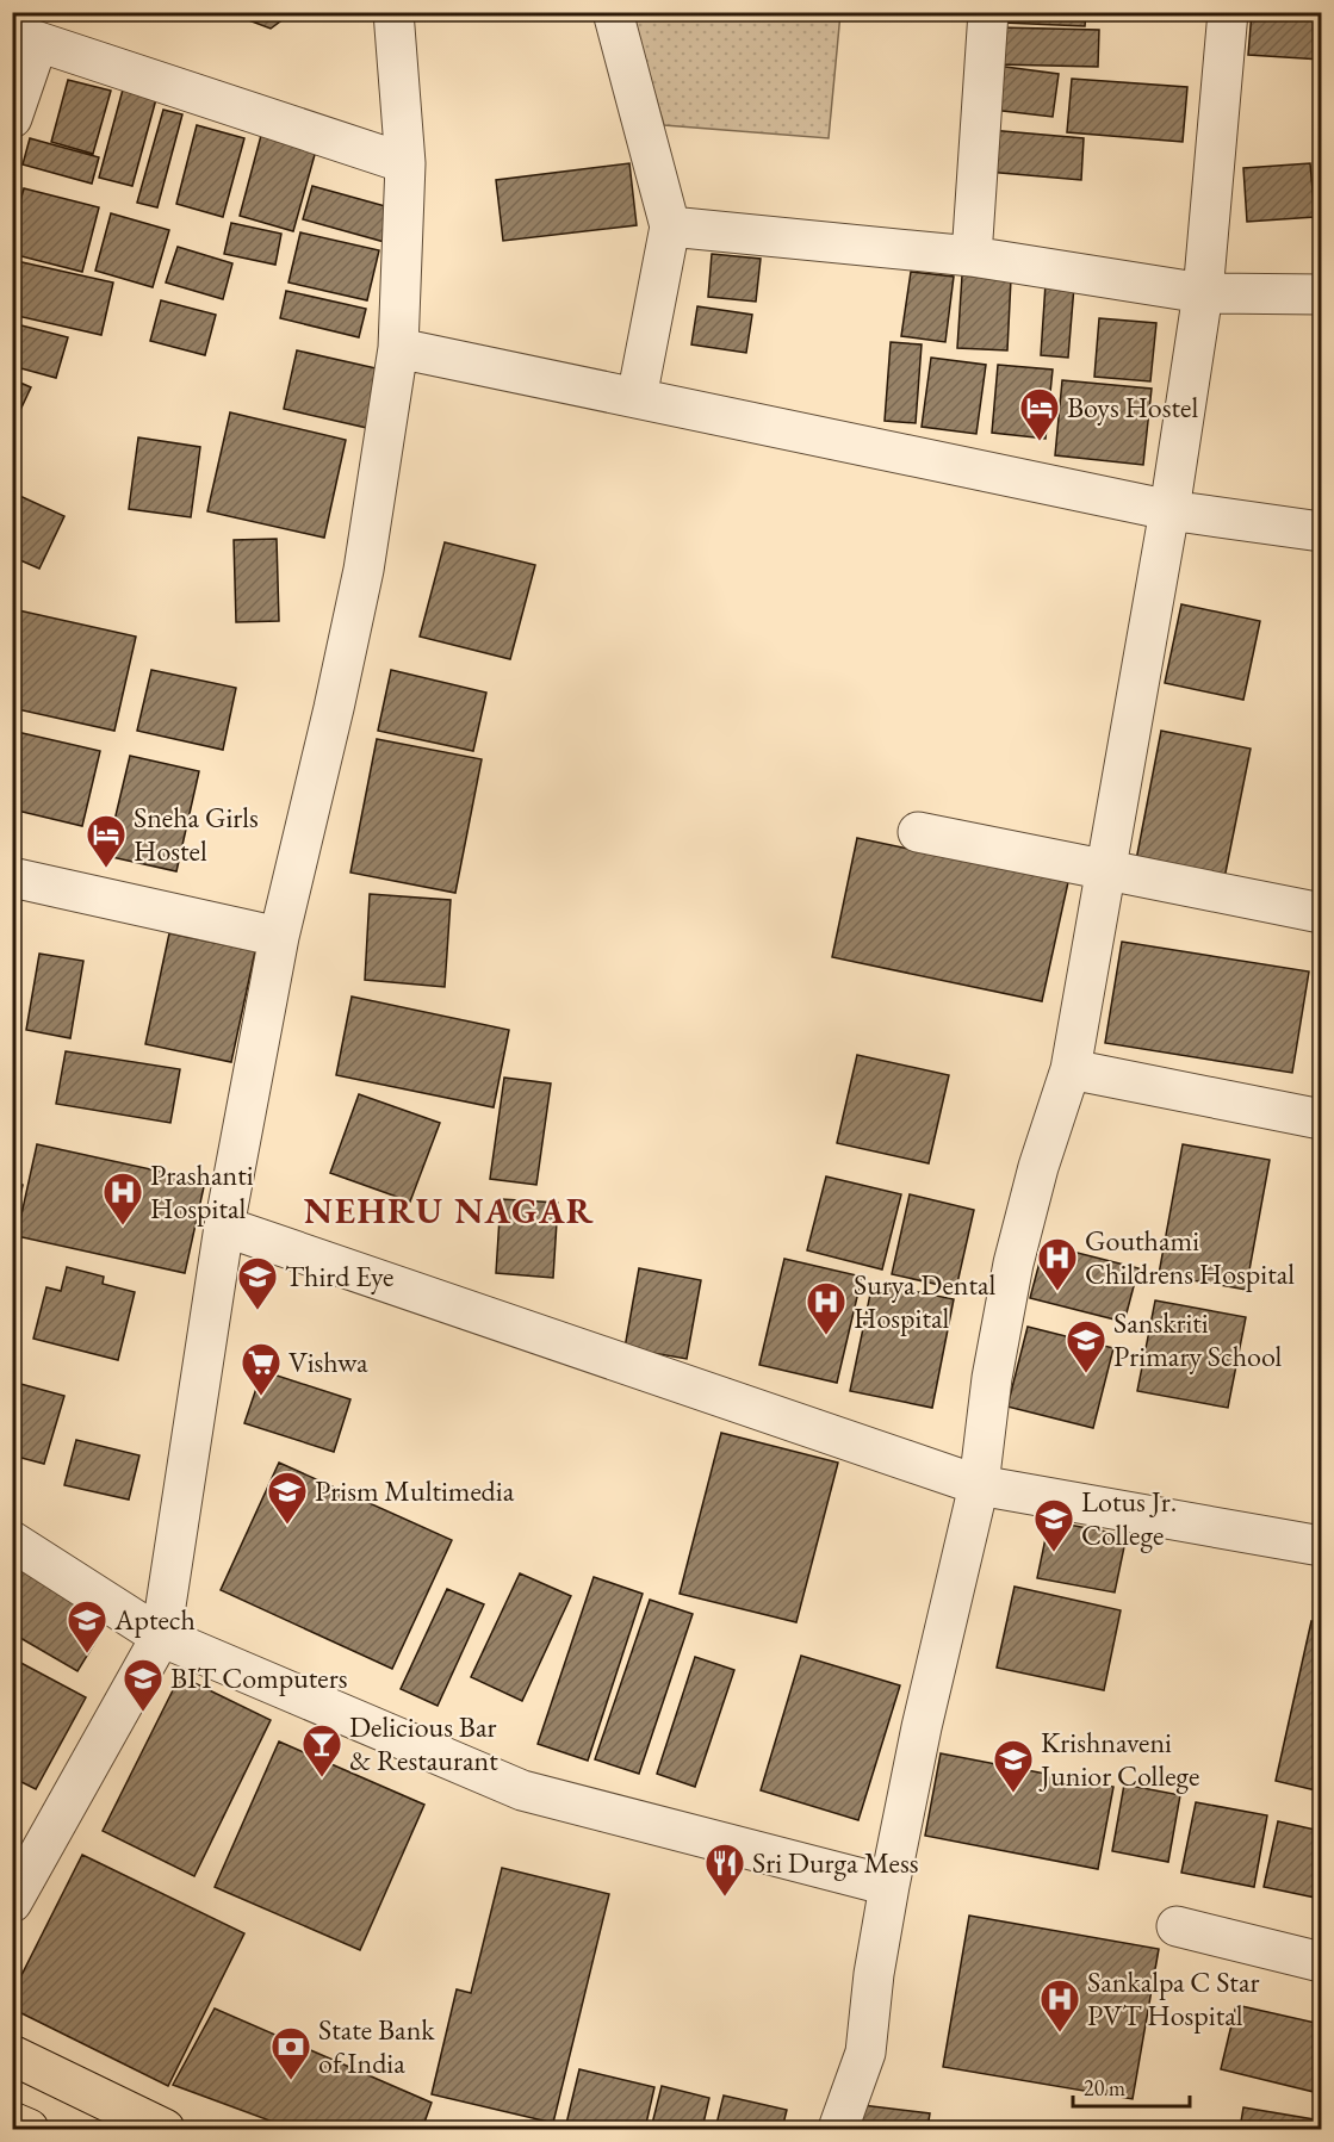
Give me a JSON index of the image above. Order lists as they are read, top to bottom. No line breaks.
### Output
{"districts":["NEHRU NAGAR"],"places":{"hotel":["Boys Hostel","Sneha Girls Hostel"],"hospital":["Prashanti Hospital","Gouthami Childrens Hospital","Surya Dental Hospital","Sankalpa C Star PVT Hospital"],"school or university":["Third Eye","Sanskriti Primary School","Prism Multimedia","Lotus Jr. College","Aptech","BIT Computers","Krishnaveni Junior College"],"supermarket":["Vishwa"],"bar":["Delicious Bar & Restaurant"],"restaurant":["Sri Durga Mess"],"bank":["State Bank of India"]},"scale_bar":"20 m"}
